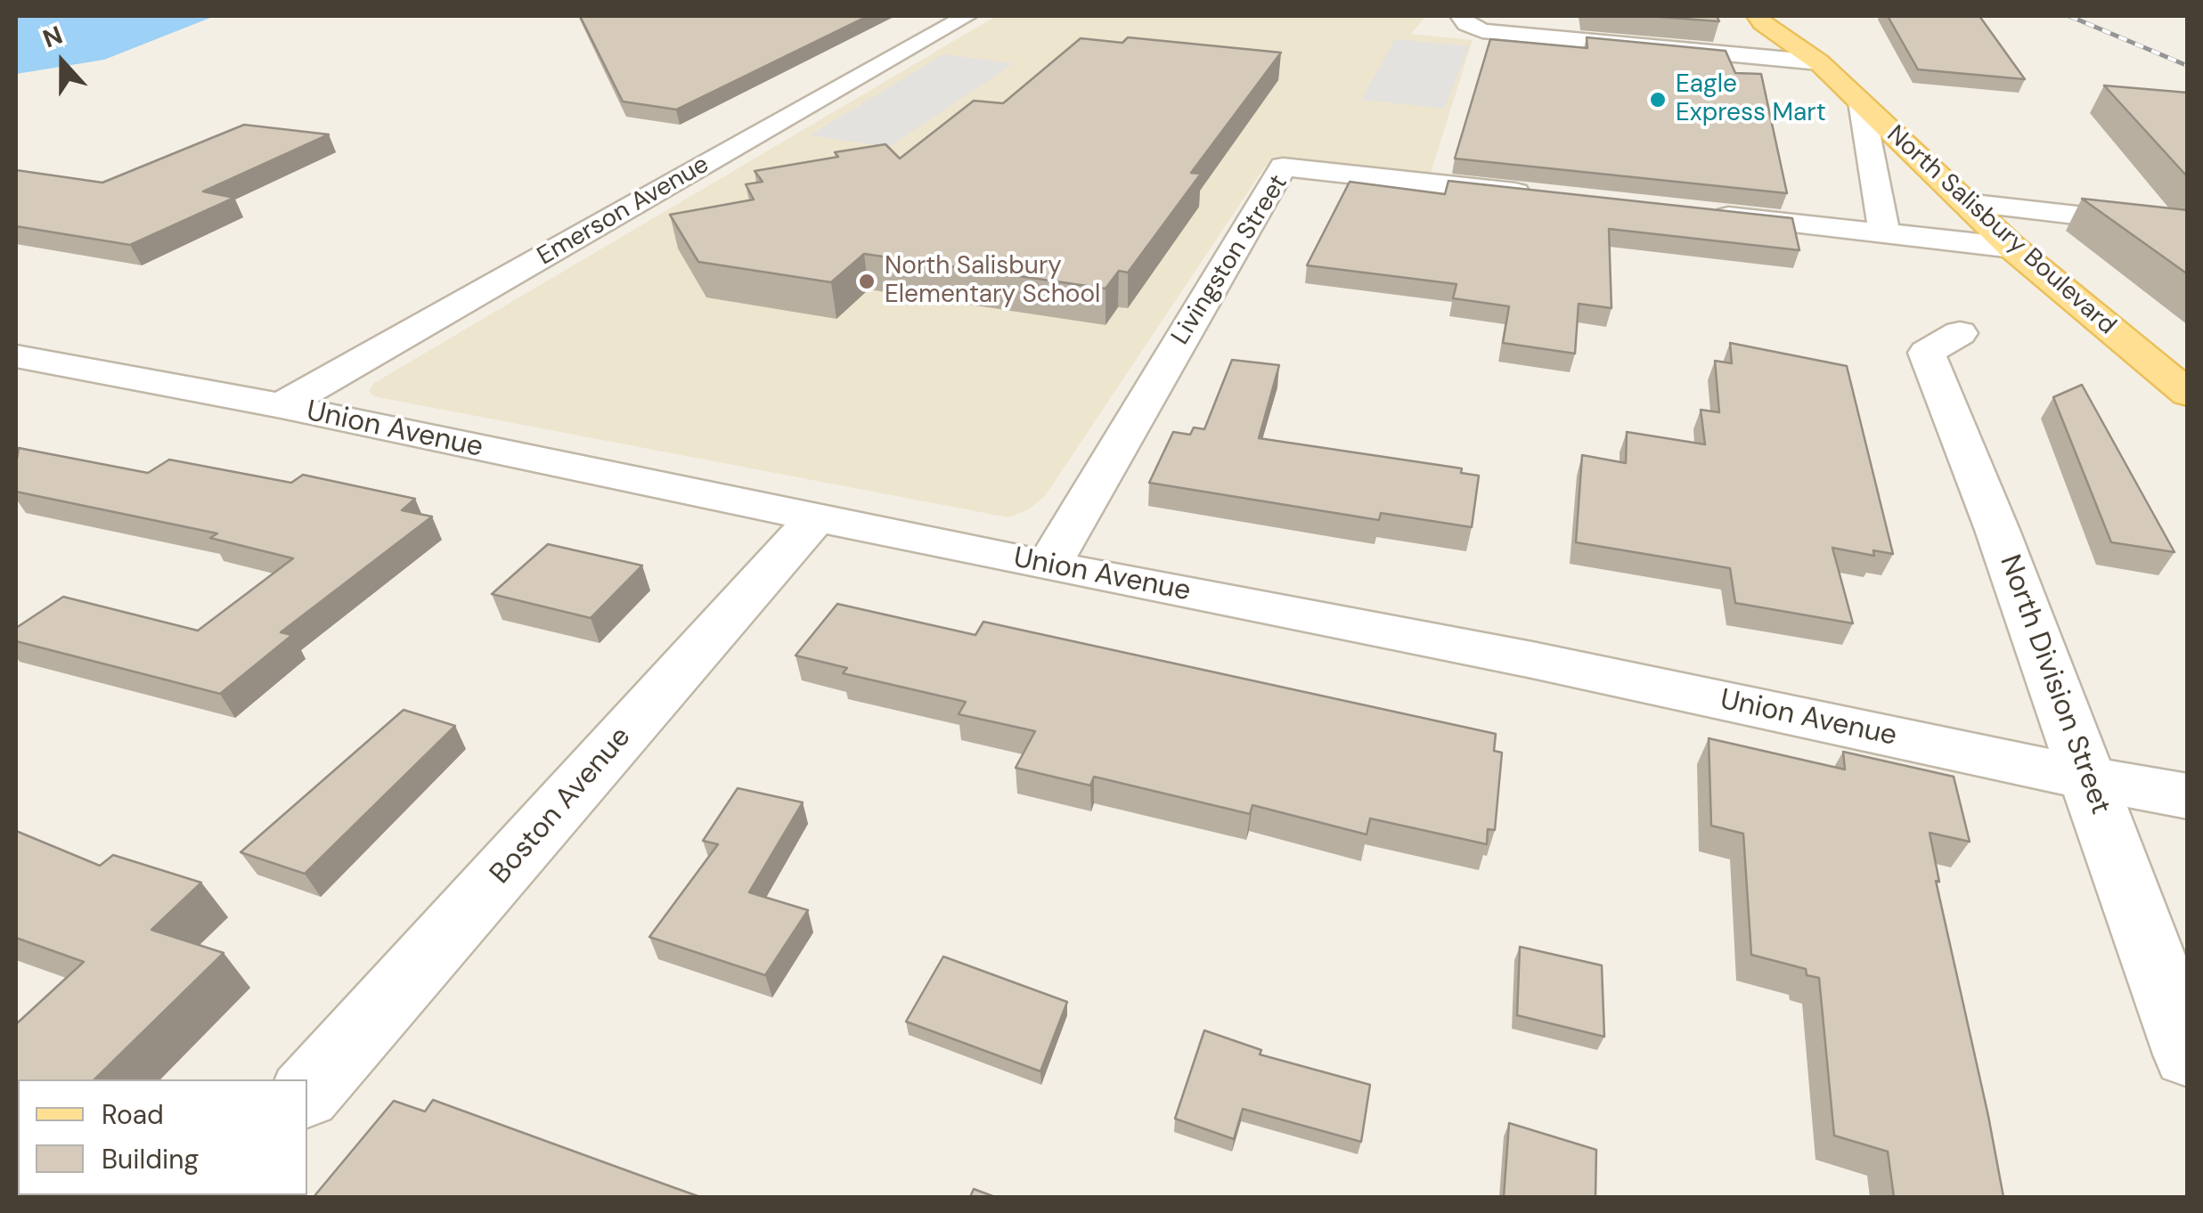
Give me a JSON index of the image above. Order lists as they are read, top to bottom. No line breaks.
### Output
{"streets":{"main road":["North Salisbury Boulevard"],"street":["Emerson Avenue","Livingston Street","Union Avenue","North Division Street","Boston Avenue"]},"crossings":[["Emerson Avenue","Union Avenue"],["Livingston Street","Union Avenue"],["Union Avenue","North Division Street"],["Union Avenue","Boston Avenue"]],"places":["Eagle Express Mart","North Salisbury Elementary School"],"legend":["Road","Building"],"north":"top"}
